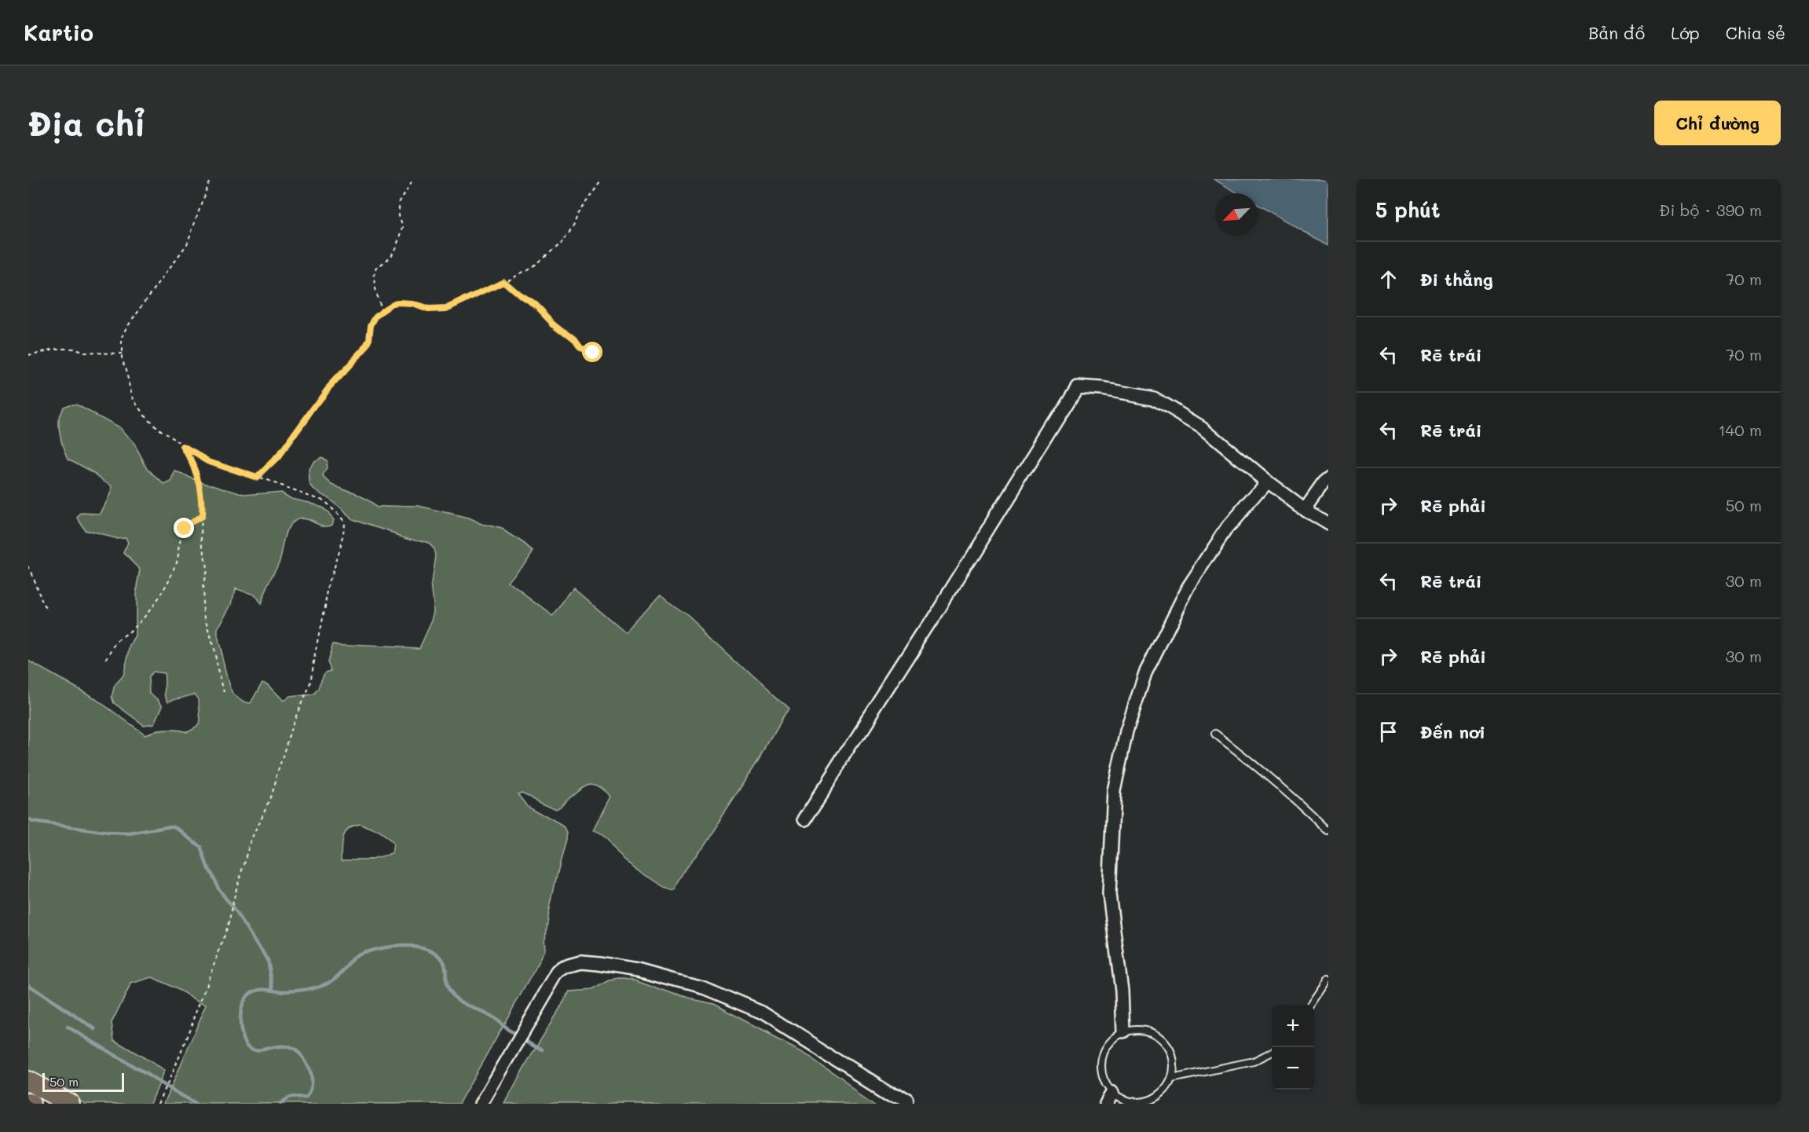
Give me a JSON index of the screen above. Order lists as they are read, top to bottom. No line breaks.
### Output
{"scale_bar":"50 m","north":"bottom left","page":{"header":"Kartio","nav":["Bản đồ","Lớp","Chia sẻ"],"buttons":"Chỉ đường","title":"Địa chỉ","heading":["5 phút","Đi bộ · 390 m"],"list":[["Đi thẳng","70 m"],["Rẽ trái","70 m"],["Rẽ trái","140 m"],["Rẽ phải","50 m"],["Rẽ trái","30 m"],["Rẽ phải","30 m"],"Đến nơi"],"map_buttons":["+","−"],"scale":"50 m"}}
